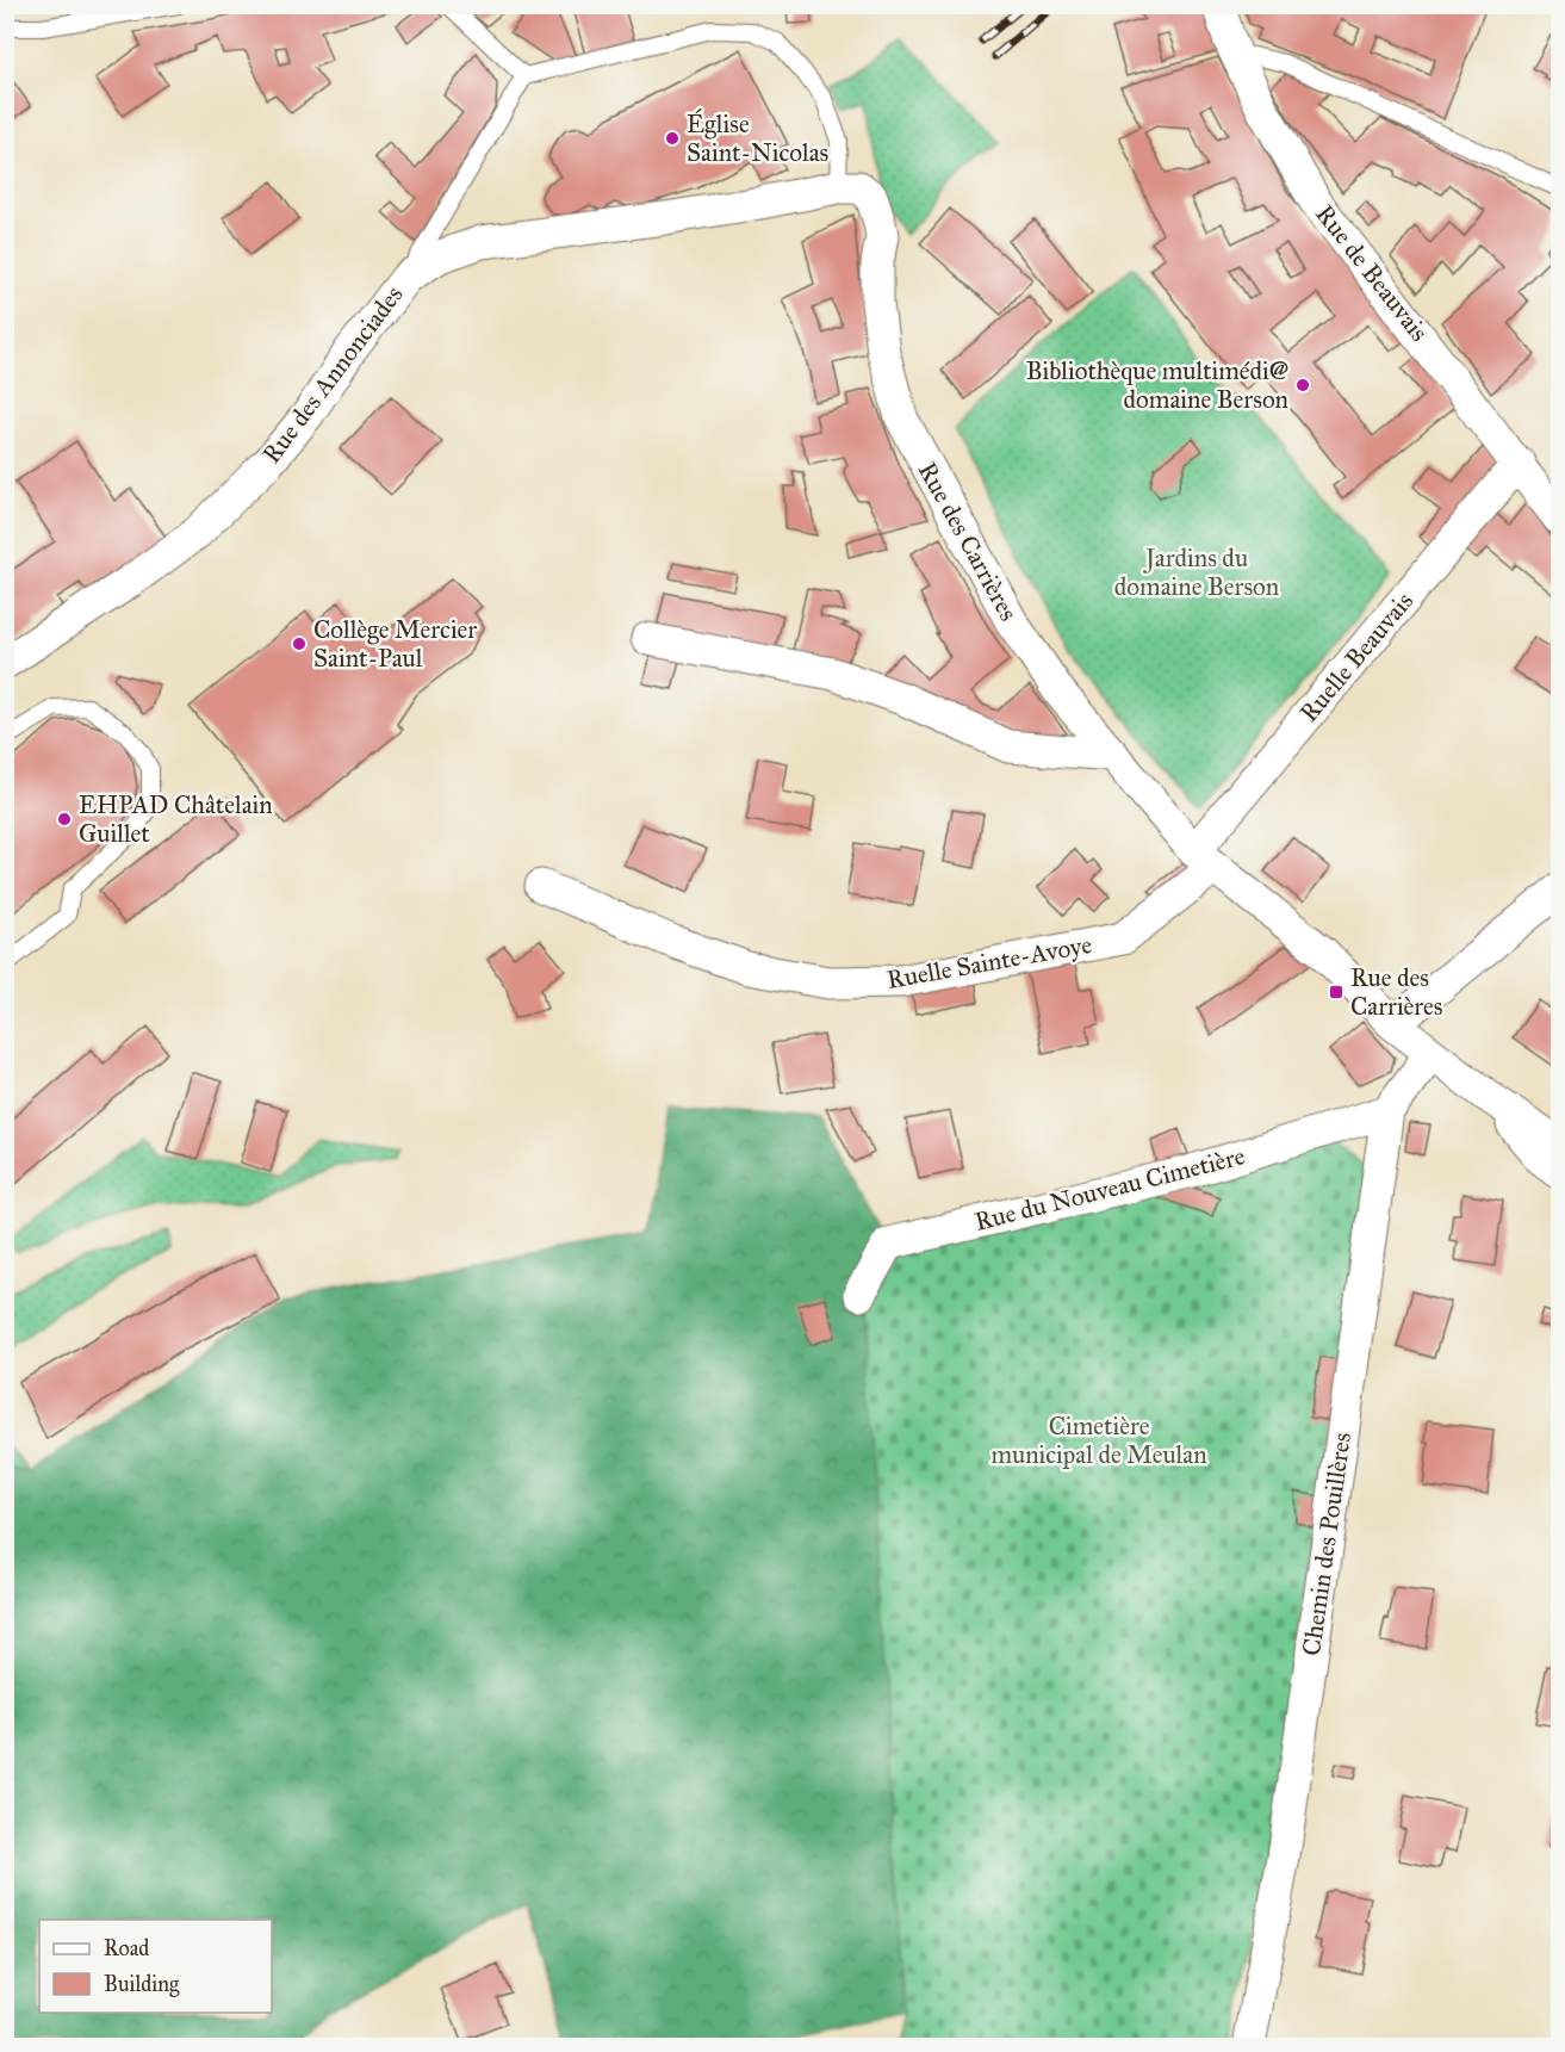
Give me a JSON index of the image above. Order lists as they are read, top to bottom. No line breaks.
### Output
{"streets":{"street":["Rue de Beauvais","Rue des Annonciades","Rue des Carrières","Ruelle Beauvais","Ruelle Sainte-Avoye","Rue du Nouveau Cimetière","Chemin des Pouillères"]},"crossings":[["Rue de Beauvais","Ruelle Beauvais"],["Rue des Carrières","Ruelle Beauvais"],["Rue des Carrières","Ruelle Sainte-Avoye"],["Rue des Carrières","Chemin des Pouillères"],["Ruelle Beauvais","Ruelle Sainte-Avoye"],["Rue du Nouveau Cimetière","Chemin des Pouillères"]],"parks":["Jardins du domaine Berson","Cimetière municipal de Meulan"],"places":{"other":["Église Saint-Nicolas","Bibliothèque multimédi@ domaine Berson","Collège Mercier Saint-Paul","EHPAD Châtelain Guillet"],"transit":["Rue des Carrières"]},"legend":["Road","Building"]}
